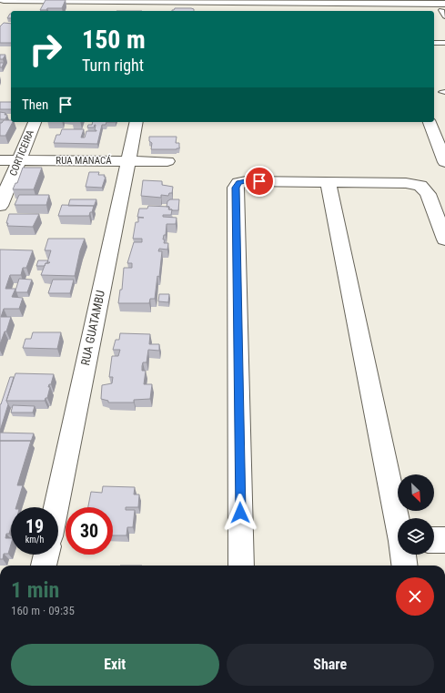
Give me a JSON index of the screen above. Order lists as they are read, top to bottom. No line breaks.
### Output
{"streets":{"street":["CORTICEIRA","RUA MANACÁ","RUA GUATAMBU"]},"crossings":[["CORTICEIRA","RUA MANACÁ"],["RUA MANACÁ","RUA GUATAMBU"]],"north":"bottom right","page":{"turn":["150 m","Turn right"],"then":"Then","speed":"19 km/h","limit":"30","heading":["1 min","160 m · 09:35"],"buttons":["Exit","Share"]}}
